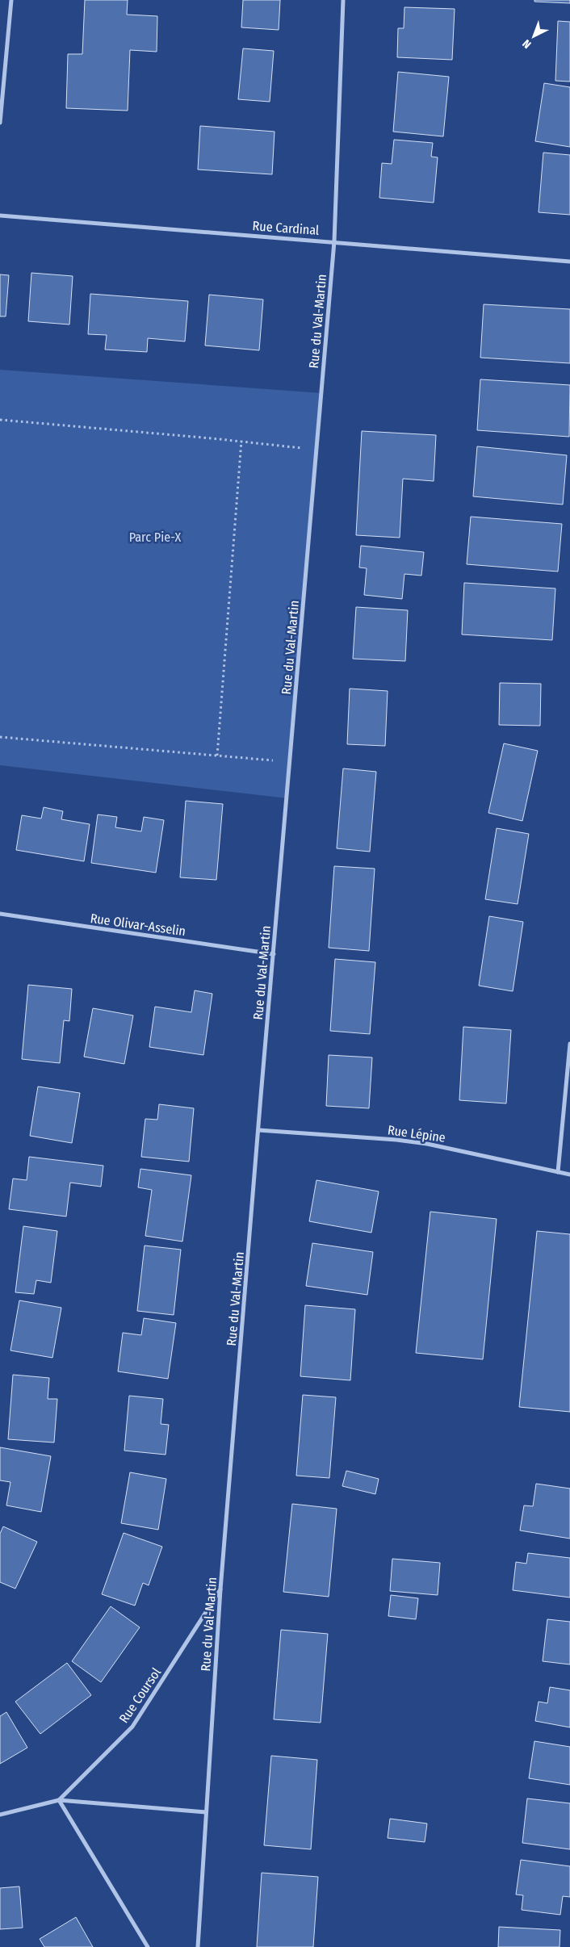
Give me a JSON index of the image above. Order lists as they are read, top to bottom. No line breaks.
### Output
{"streets":{"street":["Rue Cardinal","Rue du Val-Martin","Rue Olivar-Asselin","Rue Lépine","Rue Coursol"]},"crossings":[["Rue Cardinal","Rue du Val-Martin"],["Rue du Val-Martin","Rue Olivar-Asselin"],["Rue du Val-Martin","Rue Lépine"],["Rue du Val-Martin","Rue Coursol"]],"parks":["Parc Pie-X"],"north":"bottom left"}
